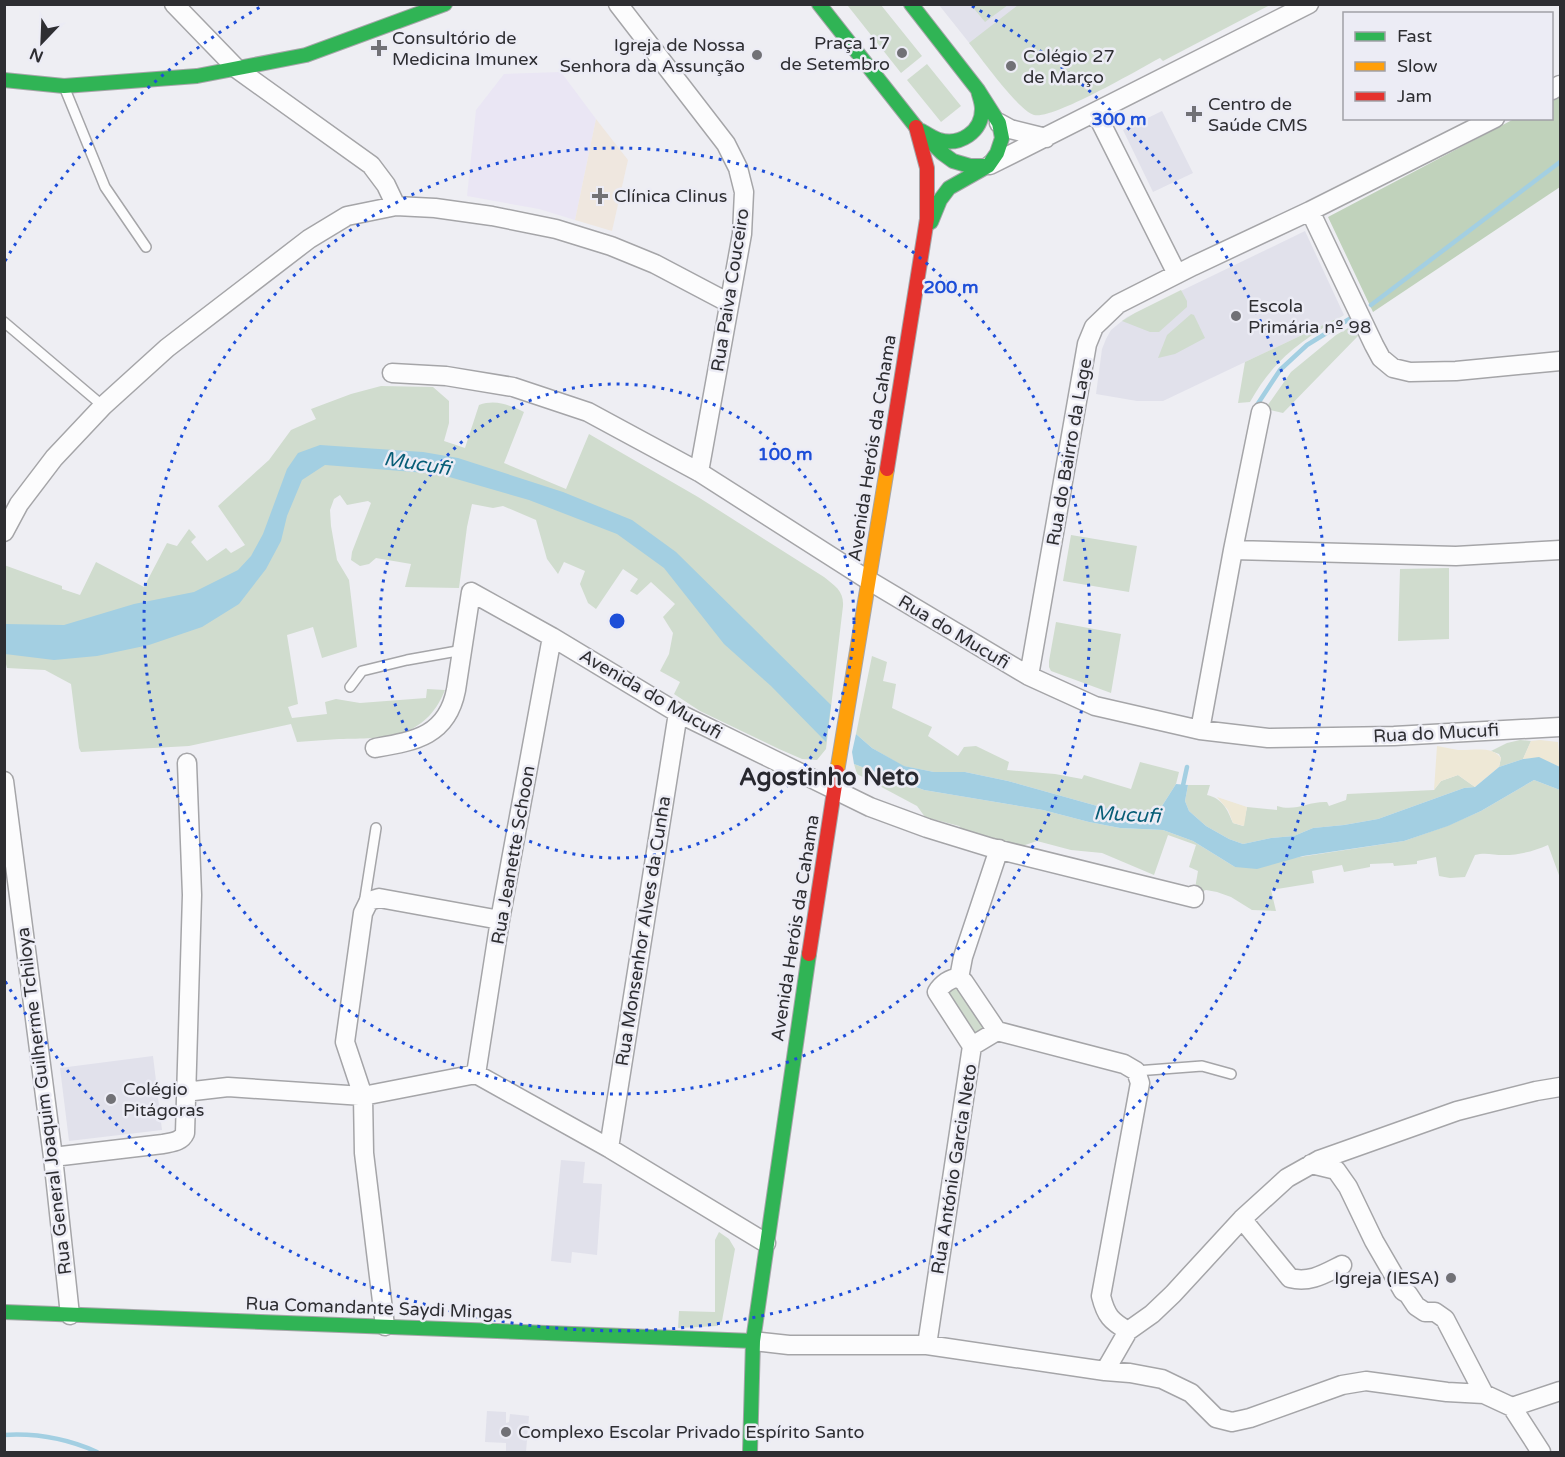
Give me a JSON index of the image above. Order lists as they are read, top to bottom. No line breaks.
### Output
{"streets":{"street":["Rua Paiva Couceiro","Avenida Heróis da Cahama","Rua do Bairro da Lage","Rua do Mucufi","Avenida do Mucufi","Rua Jeanette Schoon","Rua Monsenhor Alves da Cunha","Rua General Joaquim Guilherme Tchiloya","Rua António Garcia Neto","Rua Comandante Saydi Mingas"]},"crossings":[["Rua Paiva Couceiro","Rua do Mucufi"],["Avenida Heróis da Cahama","Rua do Mucufi"],["Avenida Heróis da Cahama","Avenida do Mucufi"],["Avenida Heróis da Cahama","Rua Comandante Saydi Mingas"],["Rua do Bairro da Lage","Rua do Mucufi"],["Avenida do Mucufi","Rua Jeanette Schoon"],["Avenida do Mucufi","Rua Monsenhor Alves da Cunha"],["Rua General Joaquim Guilherme Tchiloya","Rua Comandante Saydi Mingas"]],"districts":["Agostinho Neto"],"water":["Mucufi"],"places":{"health":["Consultório de Medicina Imunex","Centro de Saúde CMS","Clínica Clinus"],"other":["Praça 17 de Setembro","Igreja de Nossa Senhora da Assunção","Colégio 27 de Março","Escola Primária nº 98","Colégio Pitágoras","Igreja (IESA)","Complexo Escolar Privado Espírito Santo"]},"legend":["Fast","Slow","Jam"],"north":"bottom left","rings":["300 m","200 m","100 m"]}
